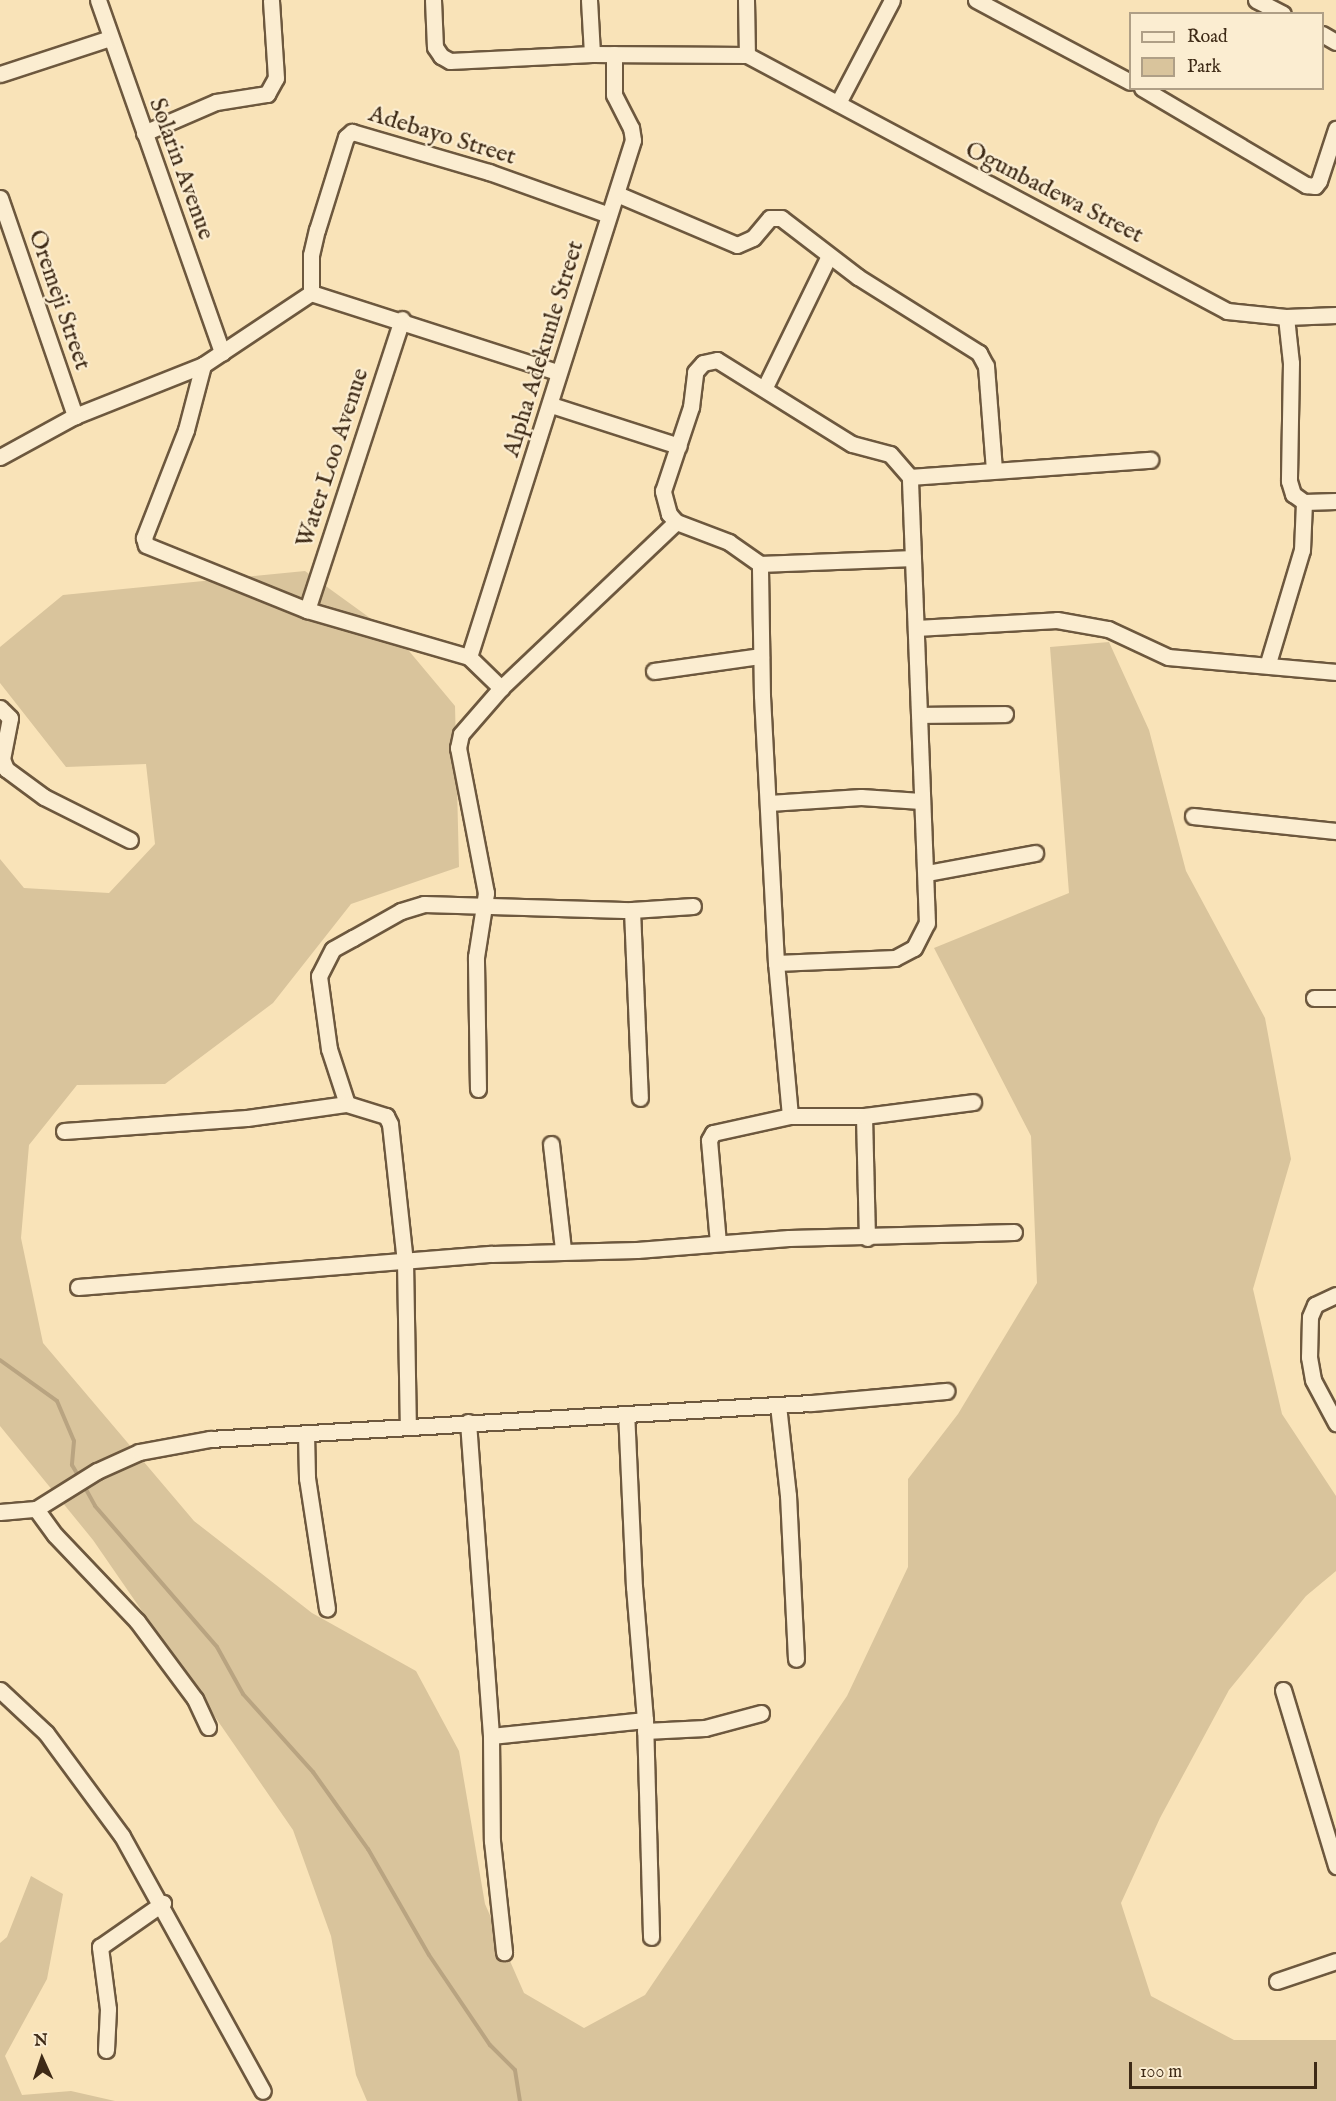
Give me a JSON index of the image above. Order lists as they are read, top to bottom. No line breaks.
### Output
{"streets":{"street":["Adebayo Street","Solarin Avenue","Ogunbadewa Street","Oremeji Street","Alpha Adekunle Street","Water Loo Avenue"]},"crossings":[["Adebayo Street","Alpha Adekunle Street"],["Ogunbadewa Street","Alpha Adekunle Street"]],"legend":["Road","Park"],"scale_bar":"100 m","north":"top"}
